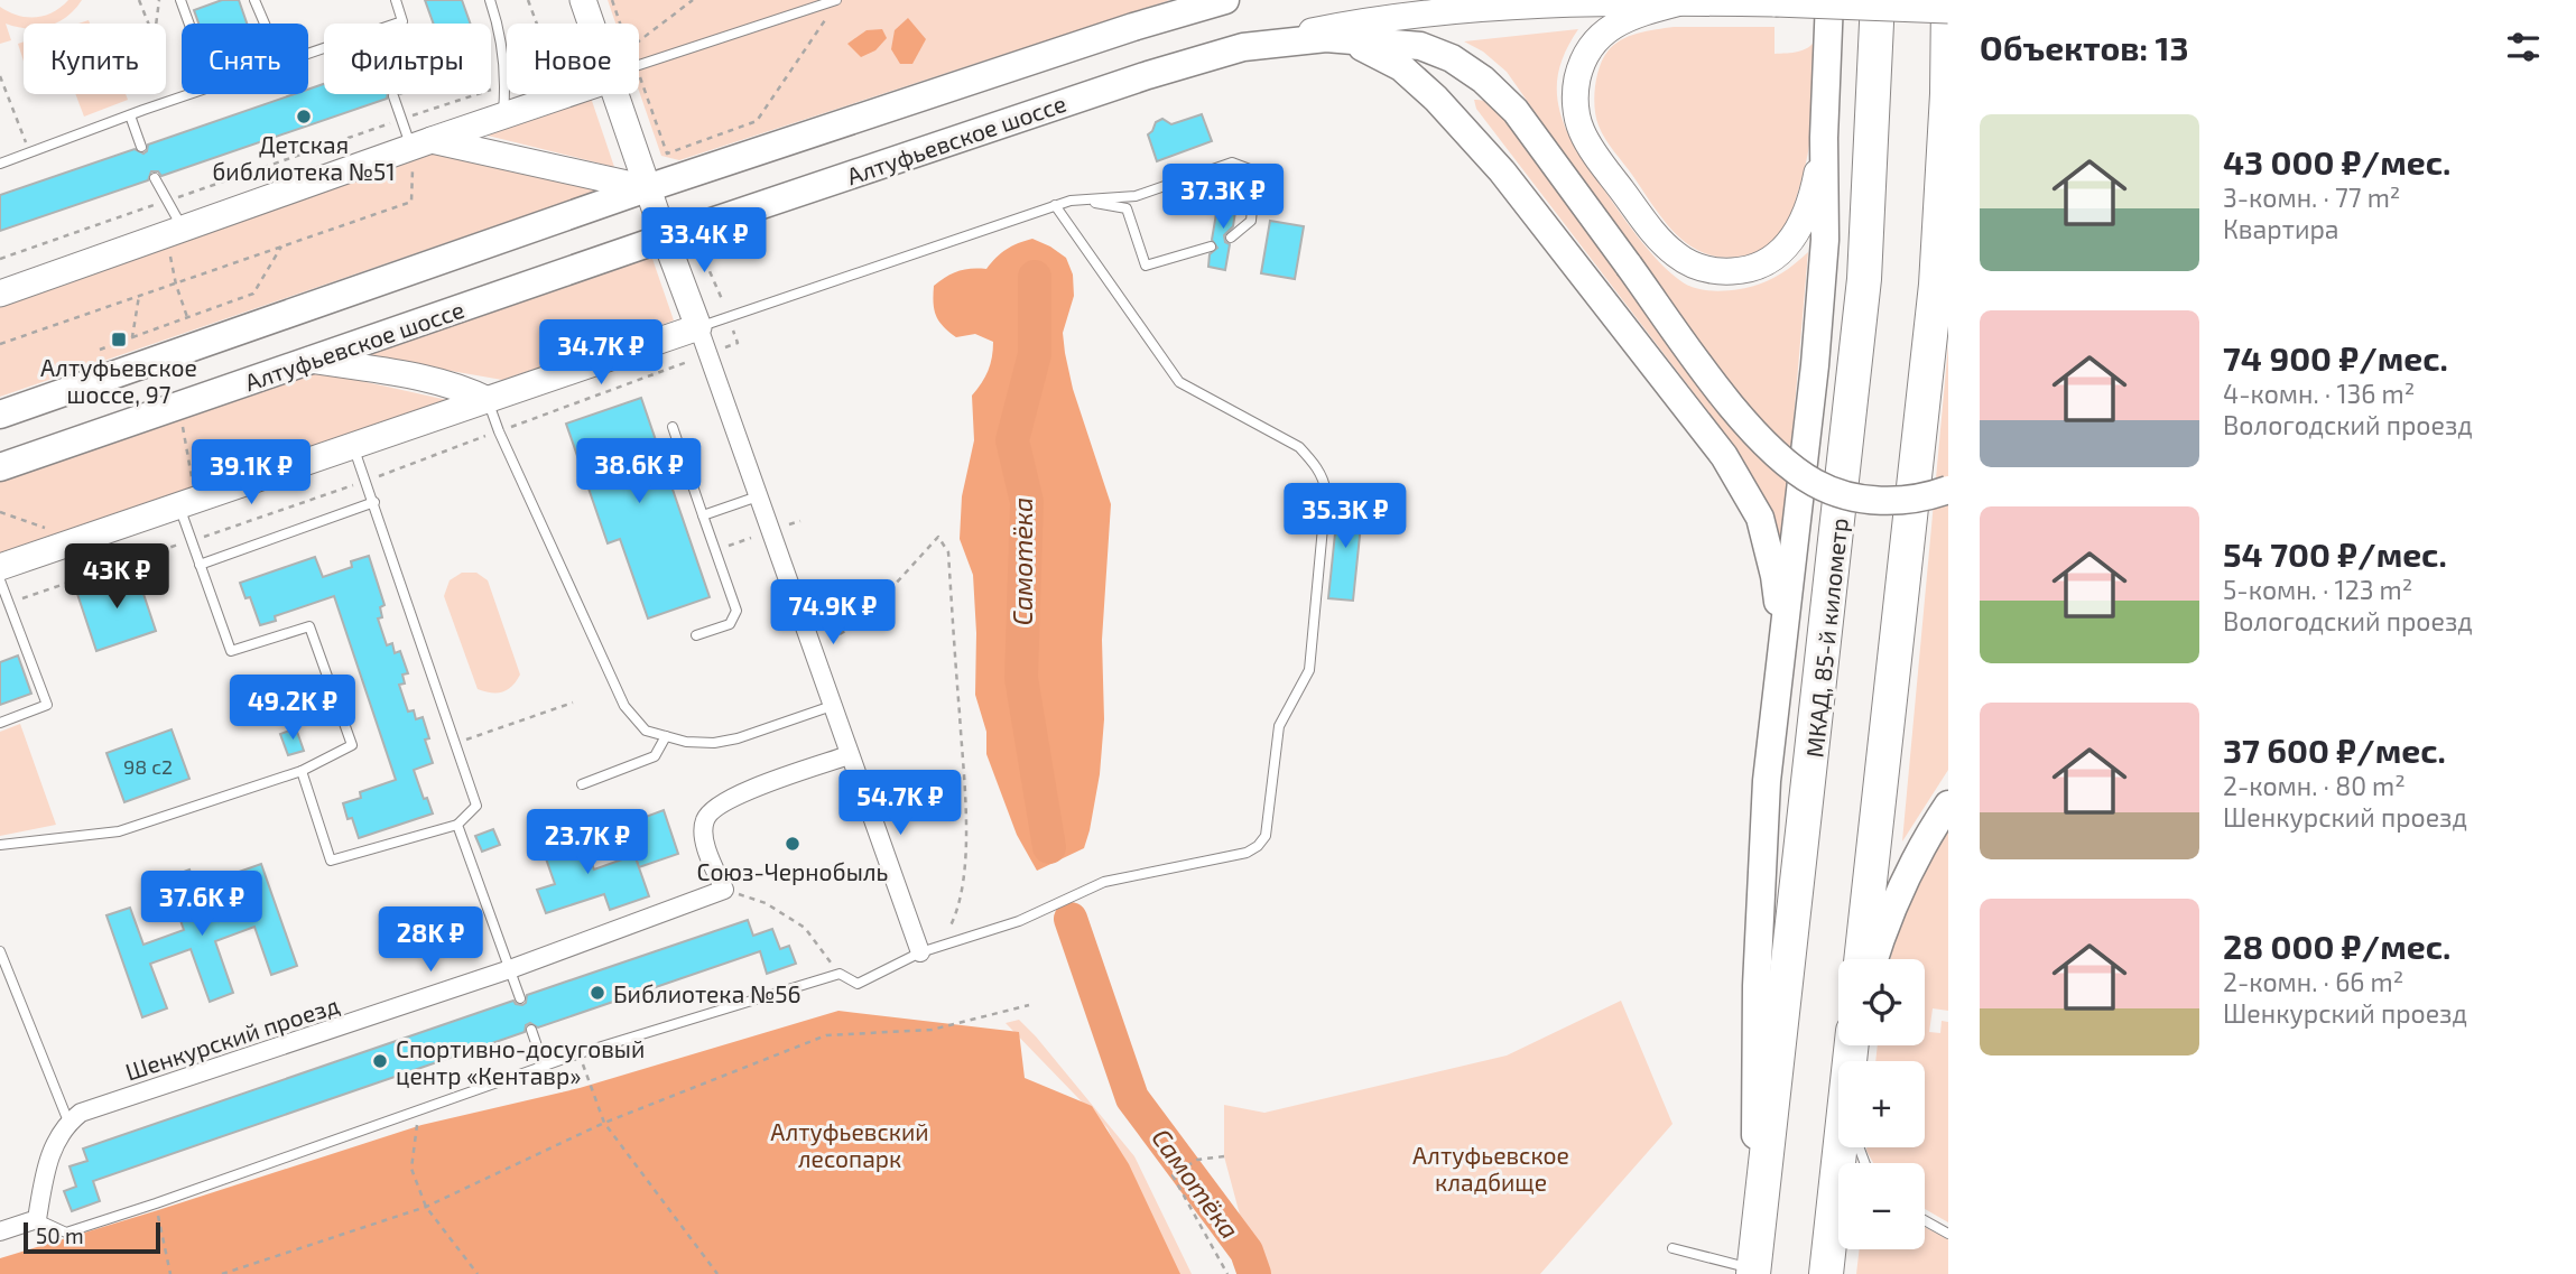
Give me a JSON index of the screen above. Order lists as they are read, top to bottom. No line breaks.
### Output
{"streets":{"highway":["МКАД, 85-й километр"],"main road":["Алтуфьевское шоссе"],"street":["Шенкурский проезд"]},"water":["Самотёка"],"parks":["Алтуфьевский лесопарк","Алтуфьевское кладбище"],"places":{"other":["Детская библиотека №51","Союз-Чернобыль","Библиотека №56","Спортивно-досуговый центр «Кентавр»"],"transit":["Алтуфьевское шоссе, 97"]},"house_numbers":["98 с2"],"scale_bar":"50 m","page":{"heading":"Объектов: 13","chip":["Купить","Снять","Фильтры","Новое"],"list":[{"name":"43 000 ₽/мес.","note":"3-комн. · 77 m² · Квартира"},{"name":"74 900 ₽/мес.","note":"4-комн. · 136 m² · Вологодский проезд"},{"name":"54 700 ₽/мес.","note":"5-комн. · 123 m² · Вологодский проезд"},{"name":"37 600 ₽/мес.","note":"2-комн. · 80 m² · Шенкурский проезд"},{"name":"28 000 ₽/мес.","note":"2-комн. · 66 m² · Шенкурский проезд"}],"price":["37.3K ₽","33.4K ₽","34.7K ₽","38.6K ₽","39.1K ₽","35.3K ₽","43K ₽","74.9K ₽","49.2K ₽","54.7K ₽","23.7K ₽","37.6K ₽","28K ₽"],"map_buttons":["+","−"],"scale":"50 m"}}
